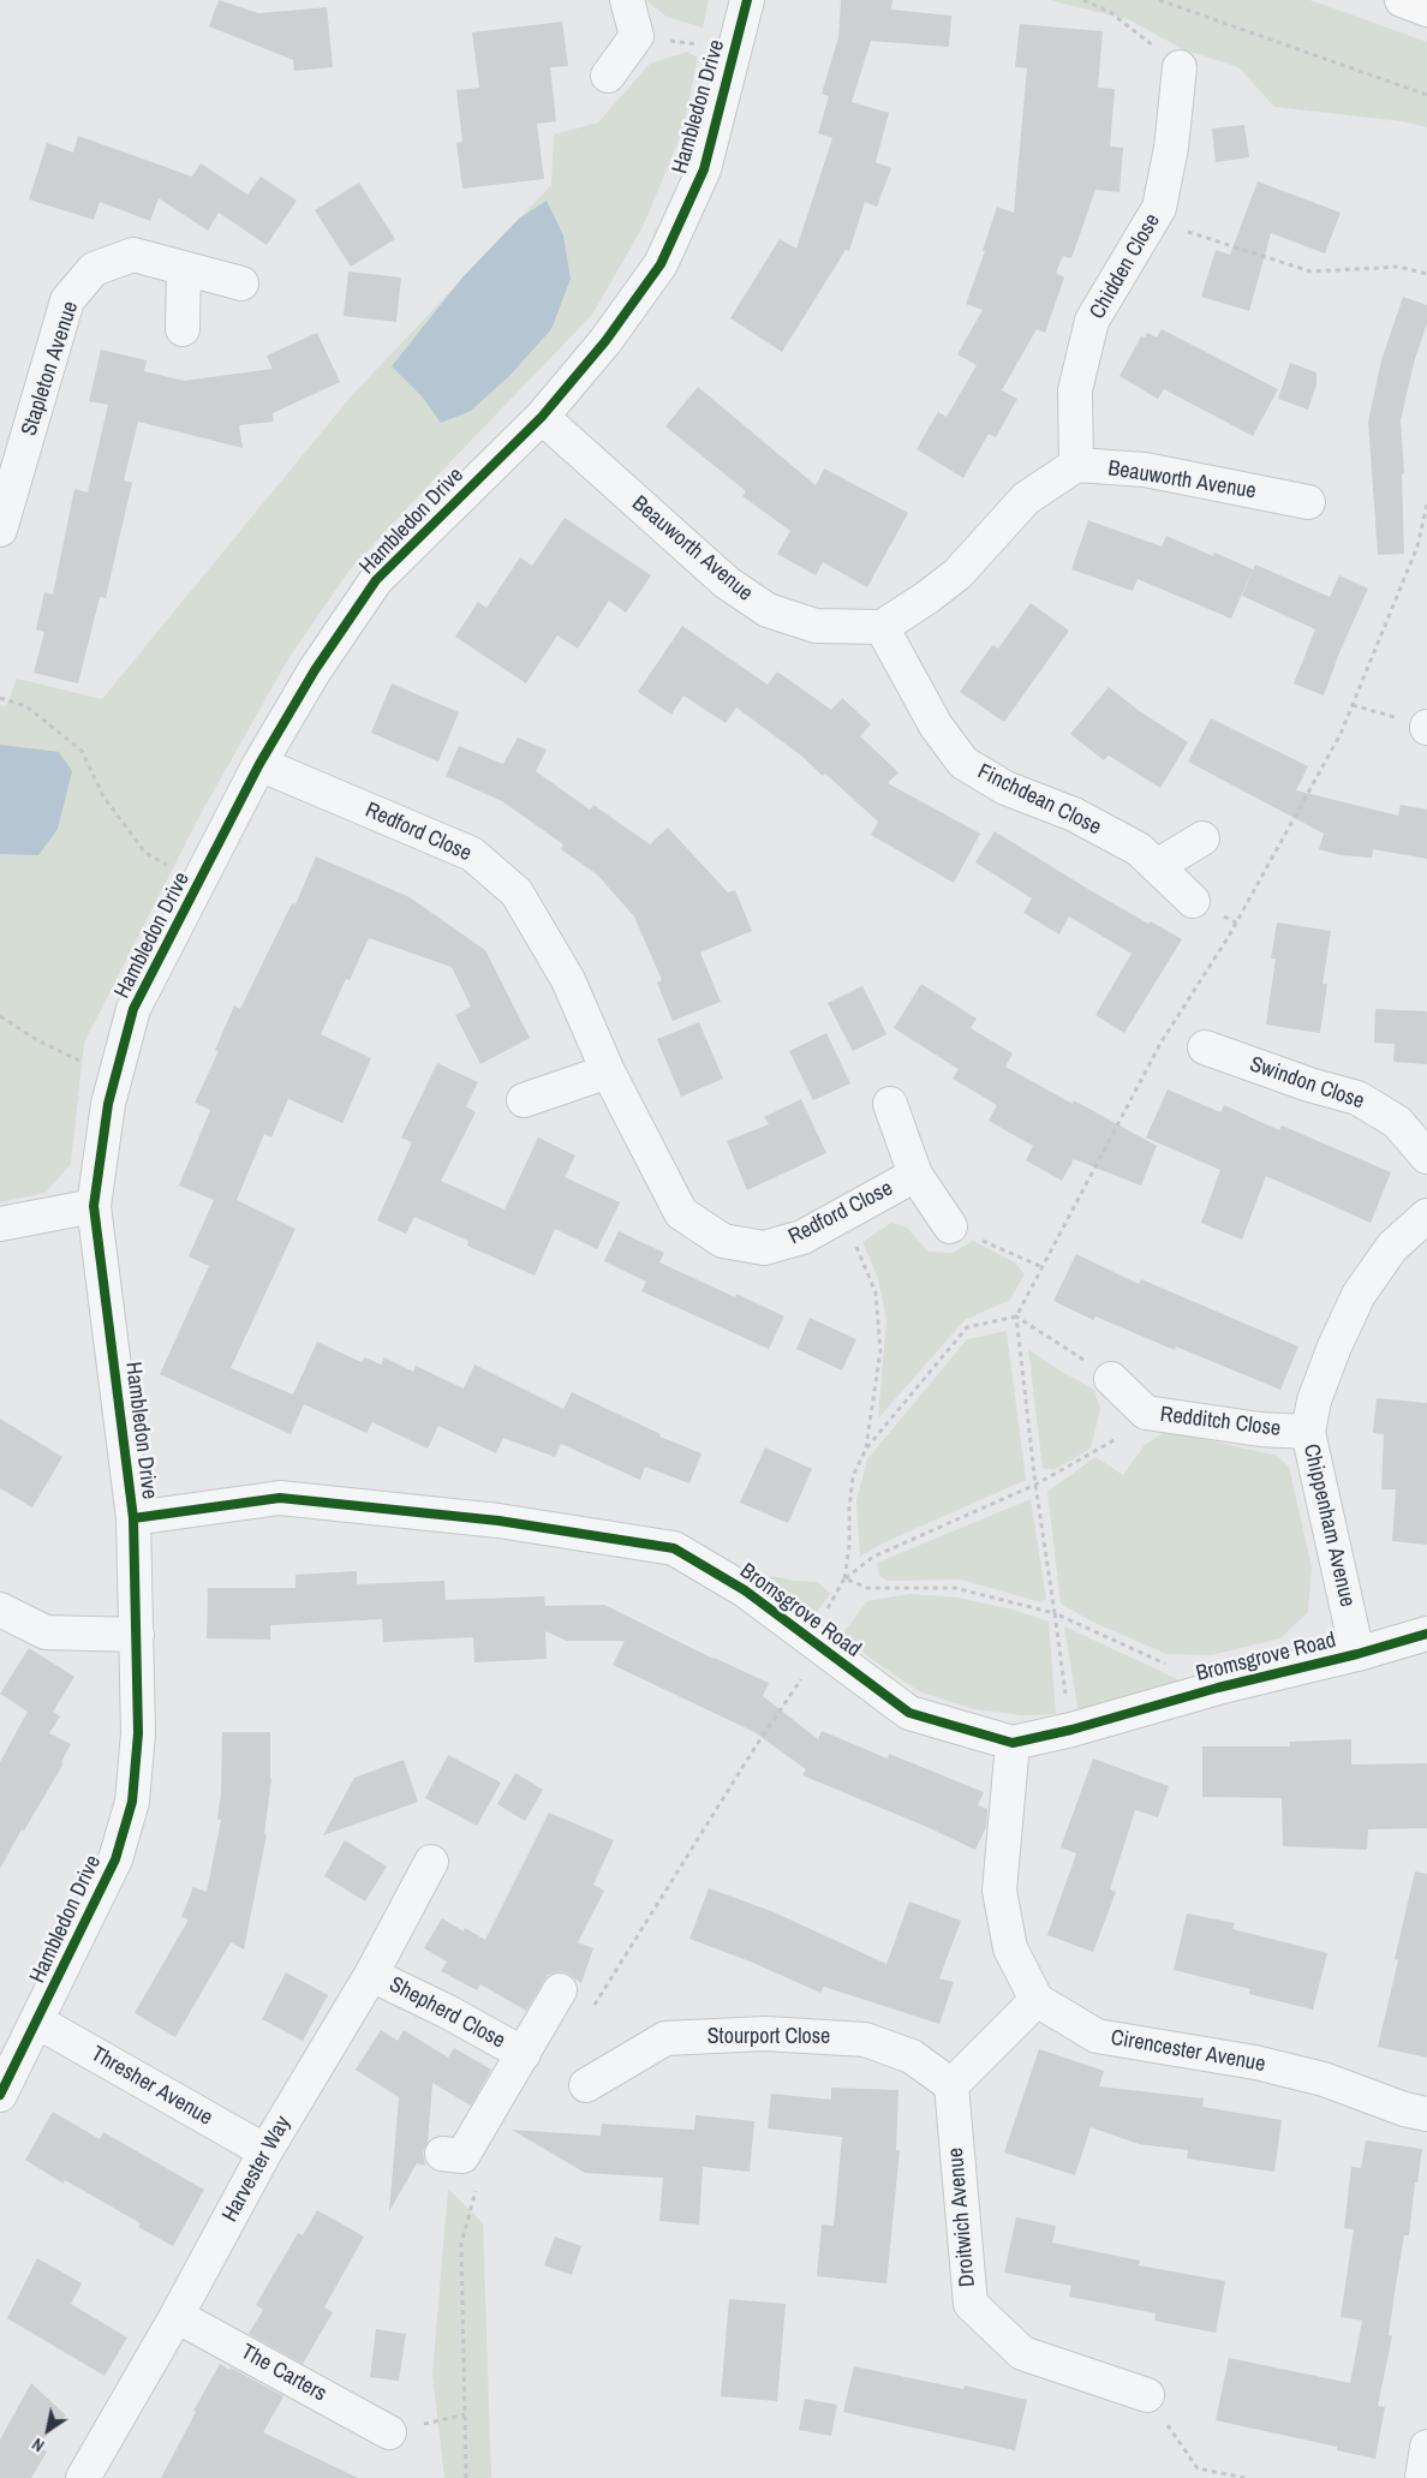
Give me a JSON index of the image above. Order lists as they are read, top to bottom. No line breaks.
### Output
{"streets":{"street":["Hambledon Drive","Chidden Close","Stapleton Avenue","Beauworth Avenue","Finchdean Close","Redford Close","Swindon Close","Redditch Close","Chippenham Avenue","Bromsgrove Road","Shepherd Close","Stourport Close","Cirencester Avenue","Thresher Avenue","Harvester Way","Droitwich Avenue","The Carters"]},"crossings":[["Hambledon Drive","Beauworth Avenue"],["Hambledon Drive","Redford Close"],["Hambledon Drive","Bromsgrove Road"],["Hambledon Drive","Thresher Avenue"],["Chidden Close","Beauworth Avenue"],["Beauworth Avenue","Finchdean Close"],["Redditch Close","Chippenham Avenue"],["Chippenham Avenue","Bromsgrove Road"],["Shepherd Close","Harvester Way"],["Stourport Close","Droitwich Avenue"],["Thresher Avenue","Harvester Way"],["Harvester Way","The Carters"]],"north":"bottom left"}
